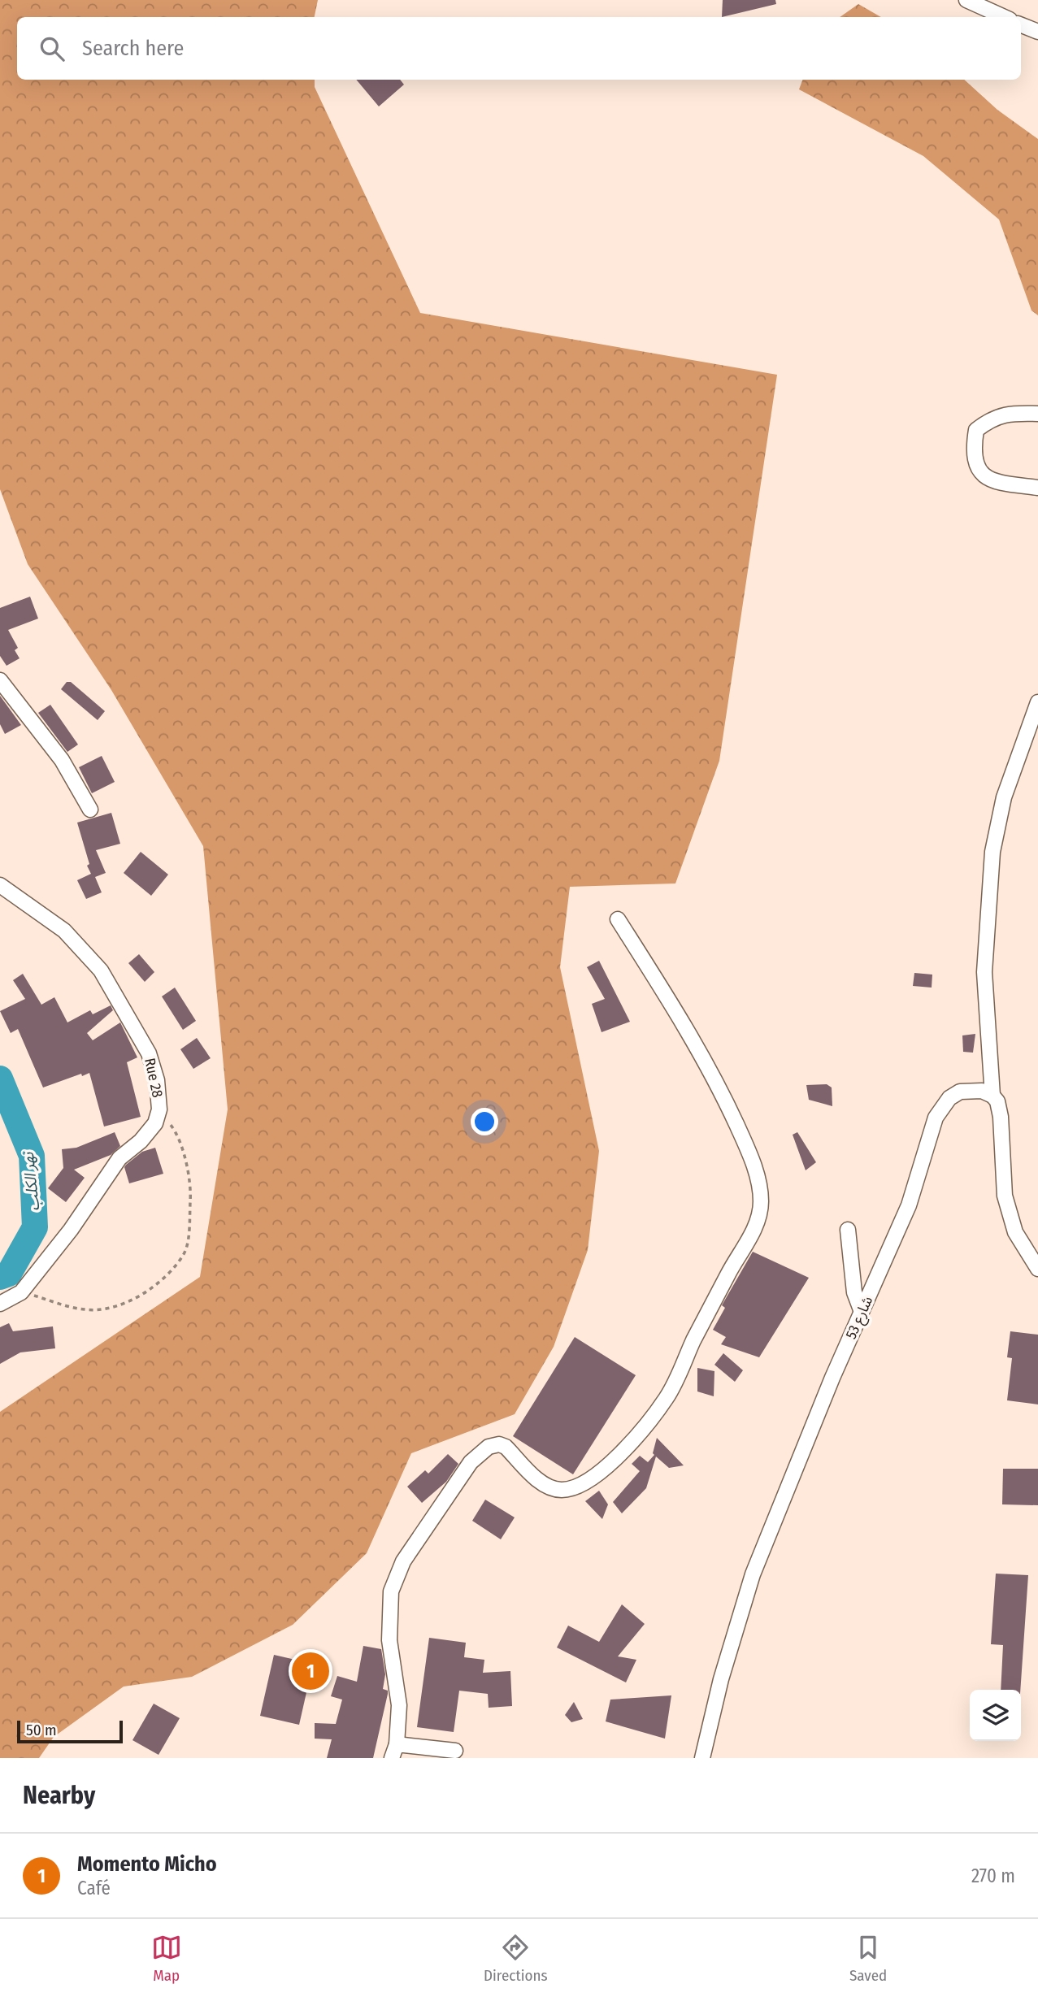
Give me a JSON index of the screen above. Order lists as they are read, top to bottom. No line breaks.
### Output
{"streets":{"street":["Rue 28","شارع 53"]},"water":["نهر الكلب"],"scale_bar":"50 m","page":{"search":"Search here","pins":"1","scale":"50 m","heading":"Nearby","list":[{"mark":"1","name":"Momento Micho","note":"Café","value":"270 m"}],"nav":["Map","Directions","Saved"]}}
